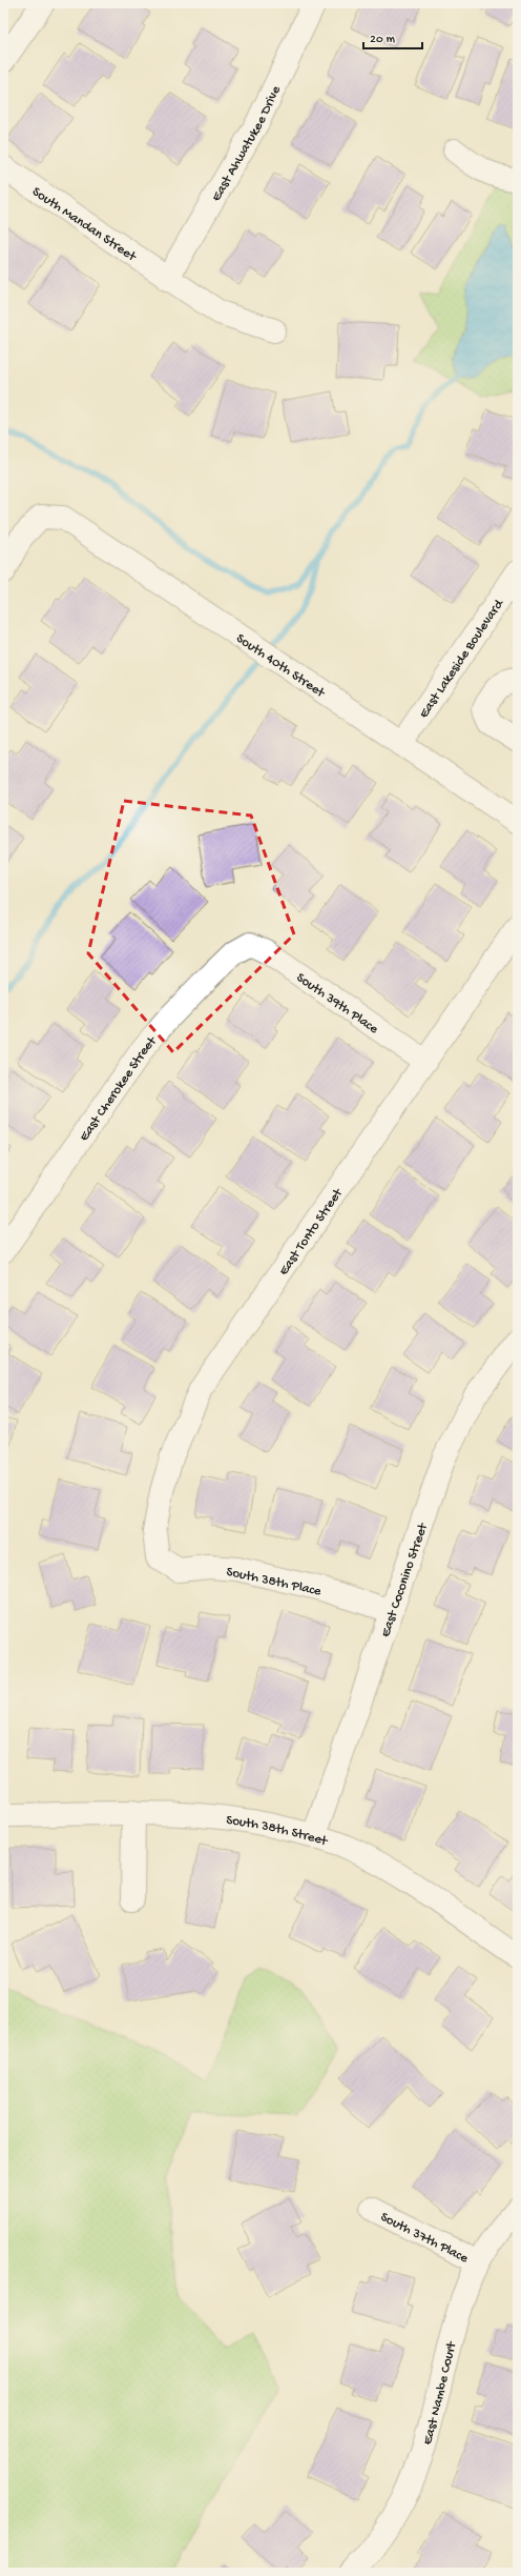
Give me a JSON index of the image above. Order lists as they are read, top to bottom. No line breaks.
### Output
{"streets":{"street":["East Ahwatukee Drive","South Mandan Street","East Lakeside Boulevard","South 40th Street","South 39th Place","East Cherokee Street","East Tonto Street","South 38th Place","East Coconino Street","South 38th Street","South 37th Place","East Nambe Court"]},"crossings":[["East Ahwatukee Drive","South Mandan Street"],["East Lakeside Boulevard","South 40th Street"],["South 39th Place","East Cherokee Street"],["South 39th Place","East Tonto Street"],["East Tonto Street","South 38th Place"],["South 38th Place","East Coconino Street"],["East Coconino Street","South 38th Street"],["South 37th Place","East Nambe Court"]],"scale_bar":"20 m"}
